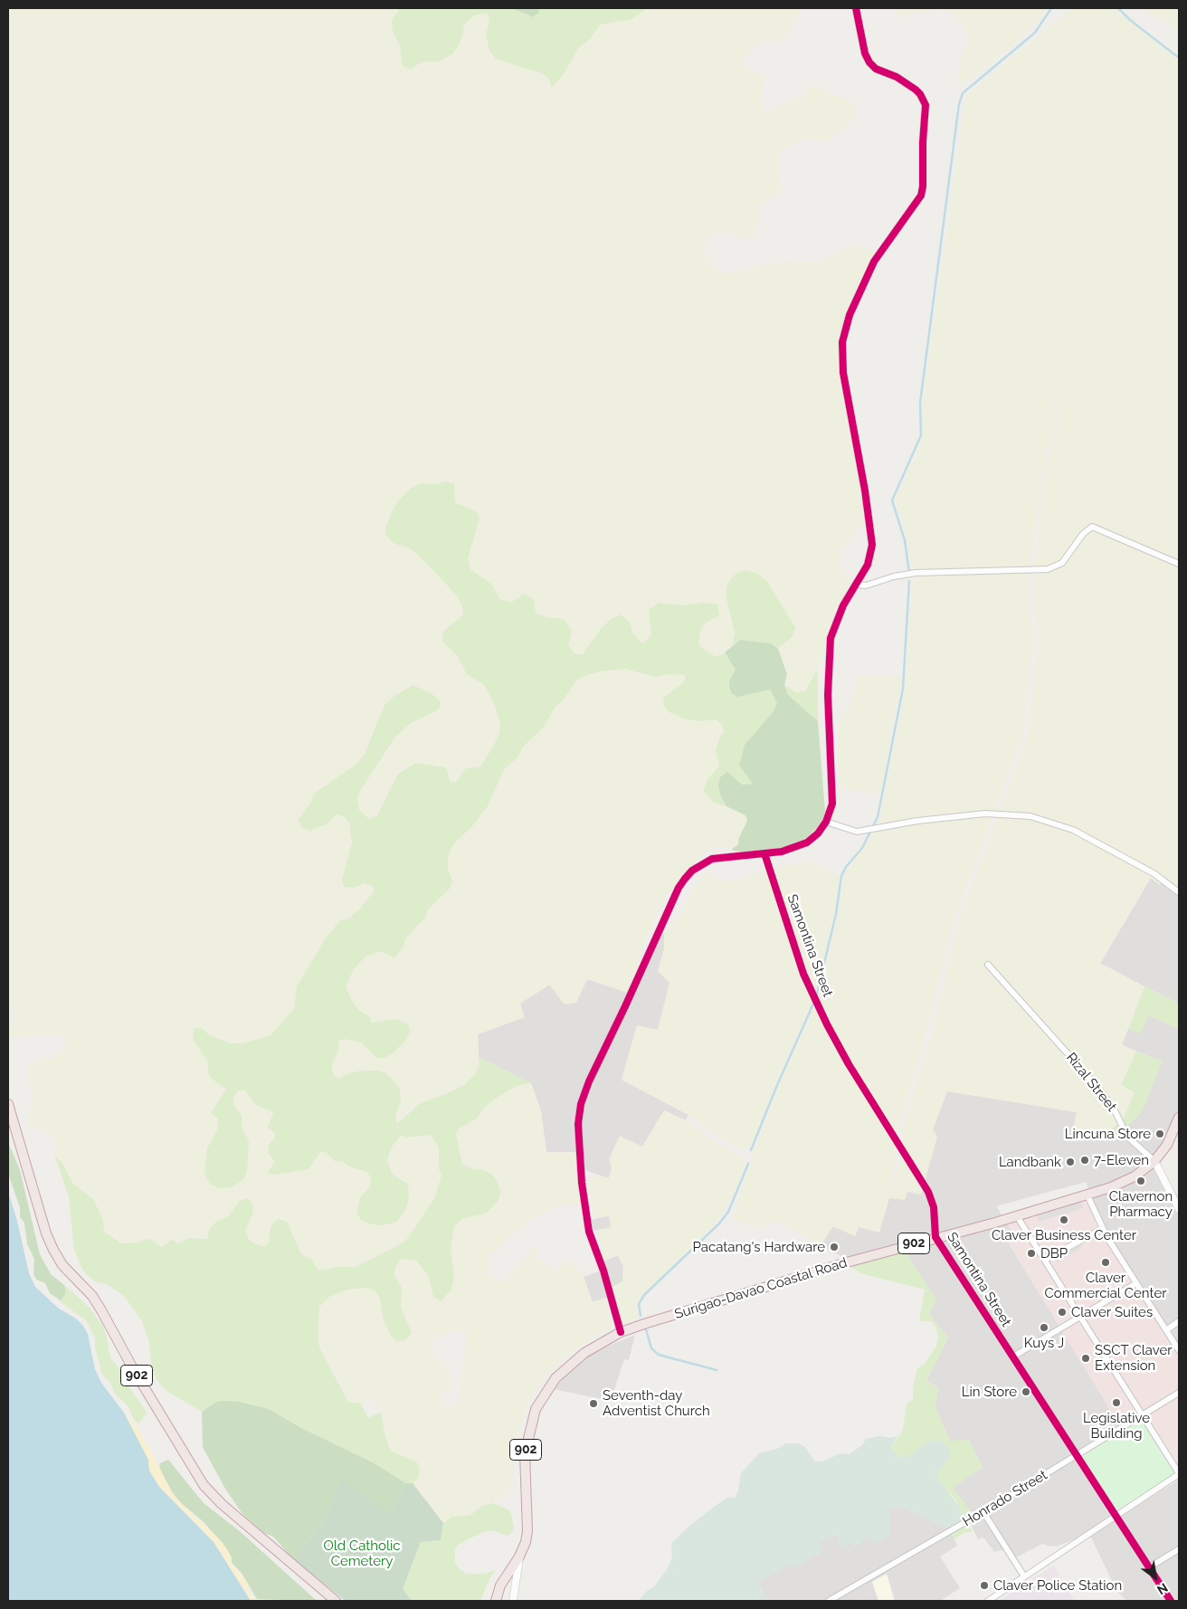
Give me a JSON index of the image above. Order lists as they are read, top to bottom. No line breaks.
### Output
{"streets":{"highway":["902","Surigao-Davao Coastal Road"],"street":["Samontina Street","Rizal Street","Honrado Street"]},"crossings":[["Samontina Street","Surigao-Davao Coastal Road"],["Samontina Street","Honrado Street"],["Rizal Street","Surigao-Davao Coastal Road"]],"parks":["Old Catholic Cemetery"],"places":["Lincuna Store","7-Eleven","Landbank","Clavernon Pharmacy","Claver Business Center","Pacatang's Hardware","DBP","Claver Commercial Center","Claver Suites","Kuys J","SSCT Claver Extension","Lin Store","Legislative Building","Seventh-day Adventist Church","Claver Police Station"],"north":"bottom right"}
